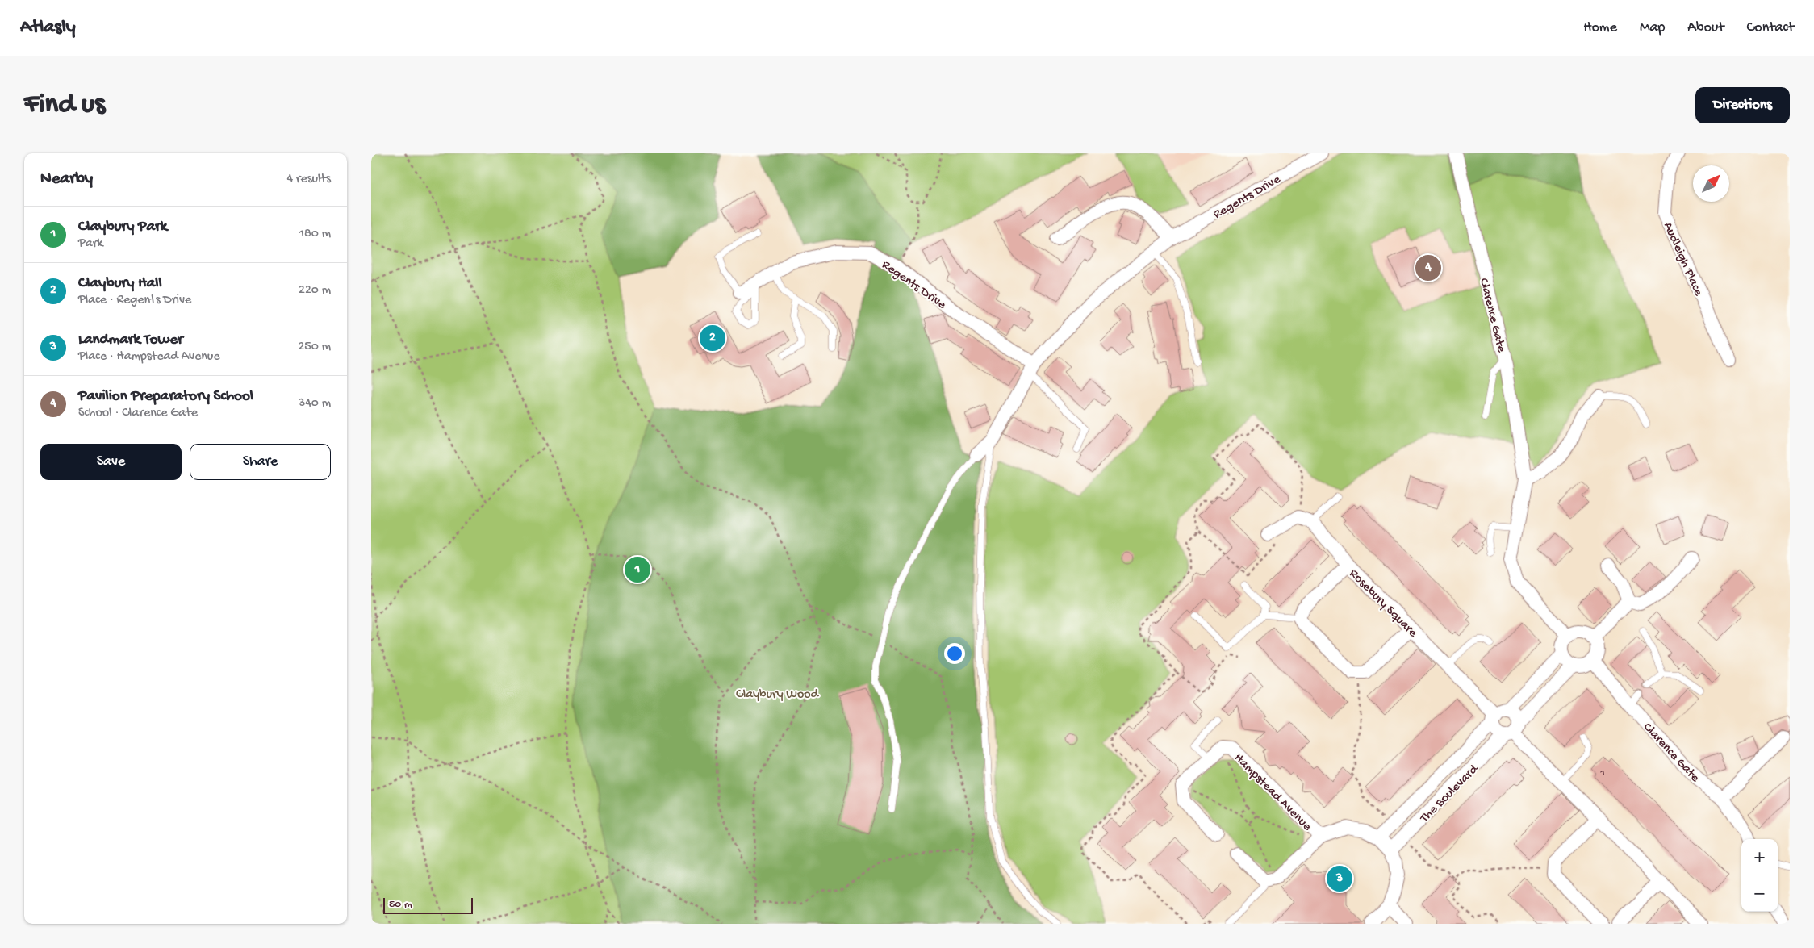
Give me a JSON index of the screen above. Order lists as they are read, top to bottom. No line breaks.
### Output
{"streets":{"street":["Regents Drive","Audleigh Place","Clarence Gate","Rosebury Square","Hampstead Avenue","The Boulevard"]},"crossings":[["Rosebury Square","The Boulevard"]],"parks":["Claybury Wood"],"house_numbers":["1"],"scale_bar":"50 m","north":"top right","page":{"header":"Atlasly","nav":["Home","Map","About","Contact"],"buttons":["Directions",["Save","Share"]],"title":"Find us","heading":["Nearby","4 results"],"list":[{"mark":"1","name":"Claybury Park","note":"Park","value":"180 m"},{"mark":"2","name":"Claybury Hall","note":"Place · Regents Drive","value":"220 m"},{"mark":"3","name":"Landmark Tower","note":"Place · Hampstead Avenue","value":"250 m"},{"mark":"4","name":"Pavilion Preparatory School","note":"School · Clarence Gate","value":"340 m"}],"pins":["4","2","1","3"],"map_buttons":["+","−"],"scale":"50 m"}}
